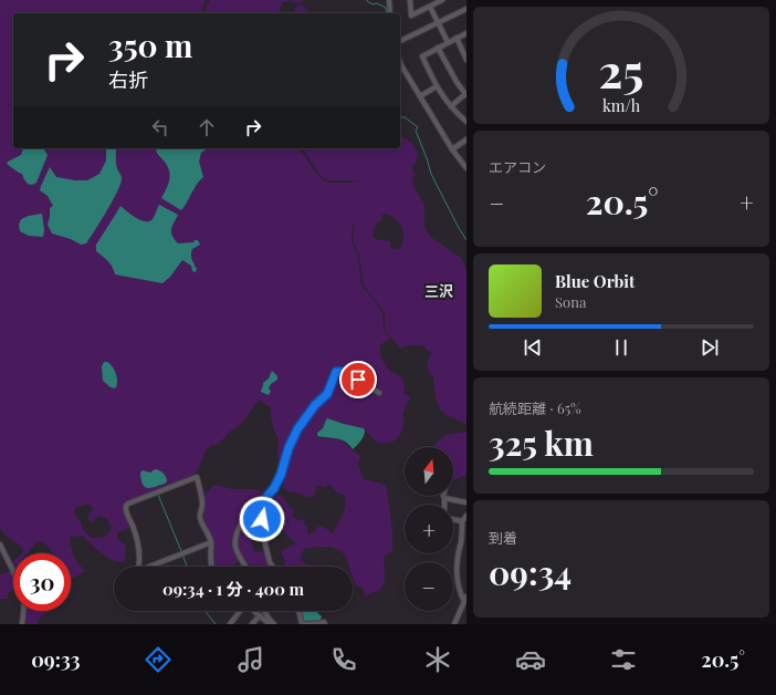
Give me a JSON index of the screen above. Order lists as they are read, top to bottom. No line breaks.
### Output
{"districts":["三沢"],"north":"top","page":{"turn":["350 m","右折"],"tile":["エアコン",["航続距離 · 65%","325 km"],["到着","09:34"]],"heat":["−","20.5°","+"],"song":["Blue Orbit","Sona"],"map_buttons":["+","−"],"limit":"30","trip":"09:34 · 1 分 · 400 m","tabs":["09:33","20.5°"],"gauge":["25","km/h"]}}
